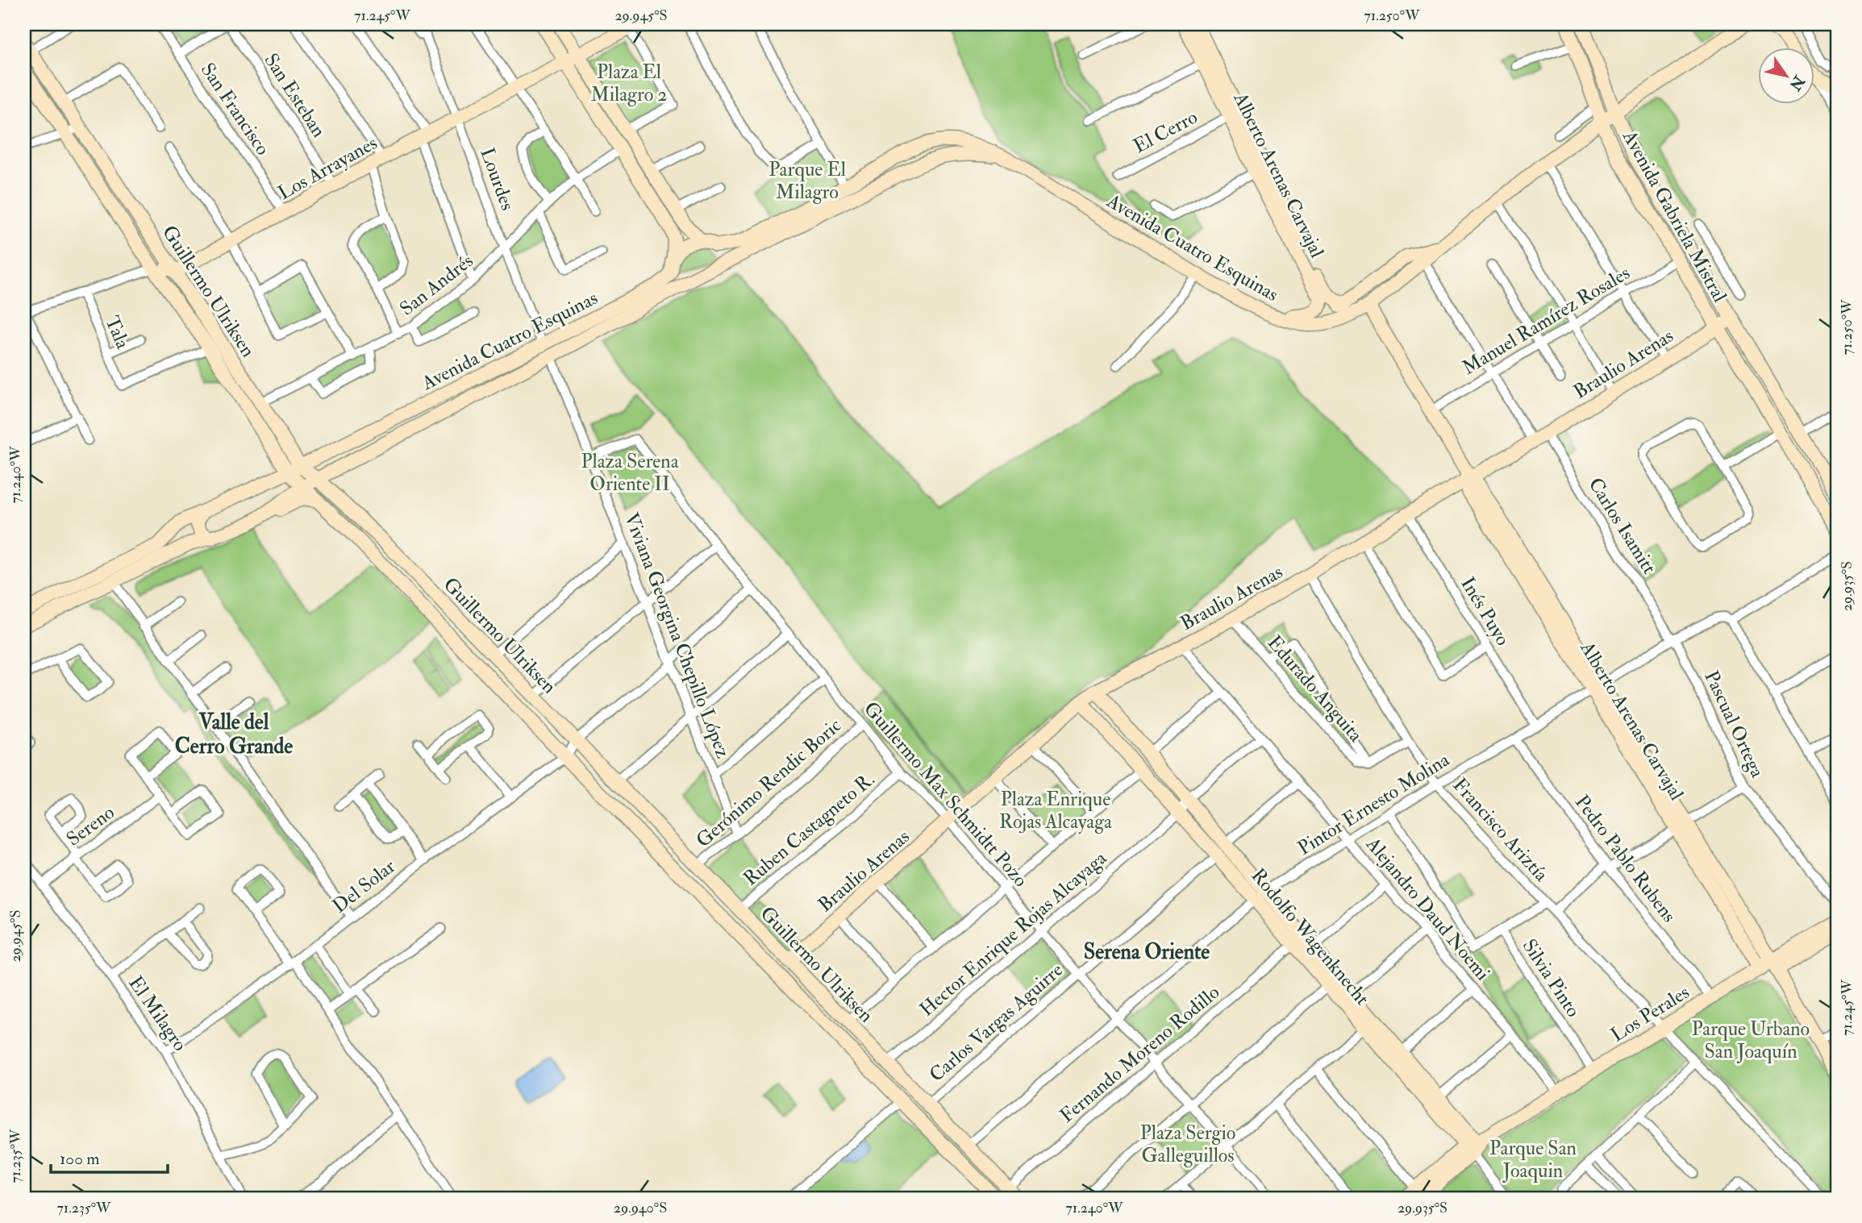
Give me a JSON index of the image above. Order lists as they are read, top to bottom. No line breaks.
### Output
{"streets":{"main road":["Los Arrayanes","Alberto Arenas Carvajal","Avenida Gabriela Mistral","Avenida Cuatro Esquinas","Guillermo Ulriksen","Braulio Arenas","Rodolfo Wagenknecht","Los Perales"],"street":["San Esteban","San Francisco","El Cerro","Lourdes","San Andrés","Manuel Ramírez Rosales","Tala","Carlos Isamitt","Inés Puyo","Viviana Georgina Chepillo López","Edurado Anguita","Pascual Ortega","Gerónimo Rendic Boric","Guillermo Max Schmidtt Pozo","Pintor Ernesto Molina","Sereno","Ruben Castagneto R.","Francisco Ariztía","Pedro Pablo Rubens","Del Solar","Alejandro Daud Noemi","Hector Enrique Rojas Alcayaga","Silvia Pinto","El Milagro","Carlos Vargas Aguirre","Fernando Moreno Rodillo"]},"crossings":[["San Esteban","Los Arrayanes"],["San Francisco","Los Arrayanes"],["El Cerro","Alberto Arenas Carvajal"],["Los Arrayanes","Lourdes"],["Los Arrayanes","Guillermo Ulriksen"],["Los Arrayanes","Tala"],["Alberto Arenas Carvajal","Avenida Cuatro Esquinas"],["Alberto Arenas Carvajal","Manuel Ramírez Rosales"],["Alberto Arenas Carvajal","Braulio Arenas"],["Alberto Arenas Carvajal","Pintor Ernesto Molina"],["Alberto Arenas Carvajal","Los Perales"],["Lourdes","Avenida Cuatro Esquinas"],["Lourdes","San Andrés"],["Lourdes","Viviana Georgina Chepillo López"],["Avenida Gabriela Mistral","Manuel Ramírez Rosales"],["Avenida Gabriela Mistral","Braulio Arenas"],["Avenida Cuatro Esquinas","Guillermo Ulriksen"],["Avenida Cuatro Esquinas","Viviana Georgina Chepillo López"],["San Andrés","Guillermo Ulriksen"],["Guillermo Ulriksen","Tala"],["Guillermo Ulriksen","Braulio Arenas"],["Guillermo Ulriksen","Gerónimo Rendic Boric"],["Guillermo Ulriksen","Pintor Ernesto Molina"],["Guillermo Ulriksen","Ruben Castagneto R."],["Guillermo Ulriksen","Del Solar"],["Guillermo Ulriksen","Hector Enrique Rojas Alcayaga"],["Guillermo Ulriksen","Carlos Vargas Aguirre"],["Guillermo Ulriksen","Fernando Moreno Rodillo"],["Braulio Arenas","Carlos Isamitt"],["Braulio Arenas","Inés Puyo"],["Braulio Arenas","Edurado Anguita"],["Braulio Arenas","Guillermo Max Schmidtt Pozo"],["Braulio Arenas","Francisco Ariztía"],["Braulio Arenas","Alejandro Daud Noemi"],["Braulio Arenas","Rodolfo Wagenknecht"],["Carlos Isamitt","Pascual Ortega"],["Carlos Isamitt","Pintor Ernesto Molina"],["Inés Puyo","Pintor Ernesto Molina"],["Viviana Georgina Chepillo López","Gerónimo Rendic Boric"],["Viviana Georgina Chepillo López","Guillermo Max Schmidtt Pozo"],["Edurado Anguita","Francisco Ariztía"],["Pascual Ortega","Pintor Ernesto Molina"],["Gerónimo Rendic Boric","Guillermo Max Schmidtt Pozo"],["Guillermo Max Schmidtt Pozo","Pintor Ernesto Molina"],["Guillermo Max Schmidtt Pozo","Ruben Castagneto R."],["Guillermo Max Schmidtt Pozo","Hector Enrique Rojas Alcayaga"],["Guillermo Max Schmidtt Pozo","Carlos Vargas Aguirre"],["Guillermo Max Schmidtt Pozo","Fernando Moreno Rodillo"],["Pintor Ernesto Molina","Francisco Ariztía"],["Pintor Ernesto Molina","Pedro Pablo Rubens"],["Pintor Ernesto Molina","Alejandro Daud Noemi"],["Pintor Ernesto Molina","Rodolfo Wagenknecht"],["Sereno","El Milagro"],["Francisco Ariztía","Los Perales"],["Pedro Pablo Rubens","Los Perales"],["Del Solar","El Milagro"],["Alejandro Daud Noemi","Hector Enrique Rojas Alcayaga"],["Alejandro Daud Noemi","Los Perales"],["Hector Enrique Rojas Alcayaga","Rodolfo Wagenknecht"],["Rodolfo Wagenknecht","Los Perales"],["Rodolfo Wagenknecht","Carlos Vargas Aguirre"],["Rodolfo Wagenknecht","Fernando Moreno Rodillo"],["Silvia Pinto","Los Perales"]],"districts":["Valle del Cerro Grande","Serena Oriente"],"parks":["Plaza El Milagro 2","Parque El Milagro","Plaza Serena Oriente II","Plaza Enrique Rojas Alcayaga","Parque Urbano San Joaquín","Plaza Sergio Galleguillos","Parque San Joaquin"],"scale_bar":"100 m","north":"bottom right","coordinates":["71.245°W","29.945°S","71.250°W","71.240°W","29.935°S","71.235°W","29.940°S"]}
